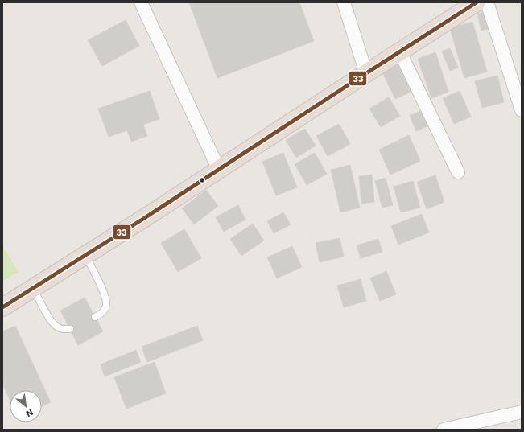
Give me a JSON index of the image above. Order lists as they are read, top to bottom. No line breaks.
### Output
{"lines":["transit line 33"],"north":"bottom right"}
